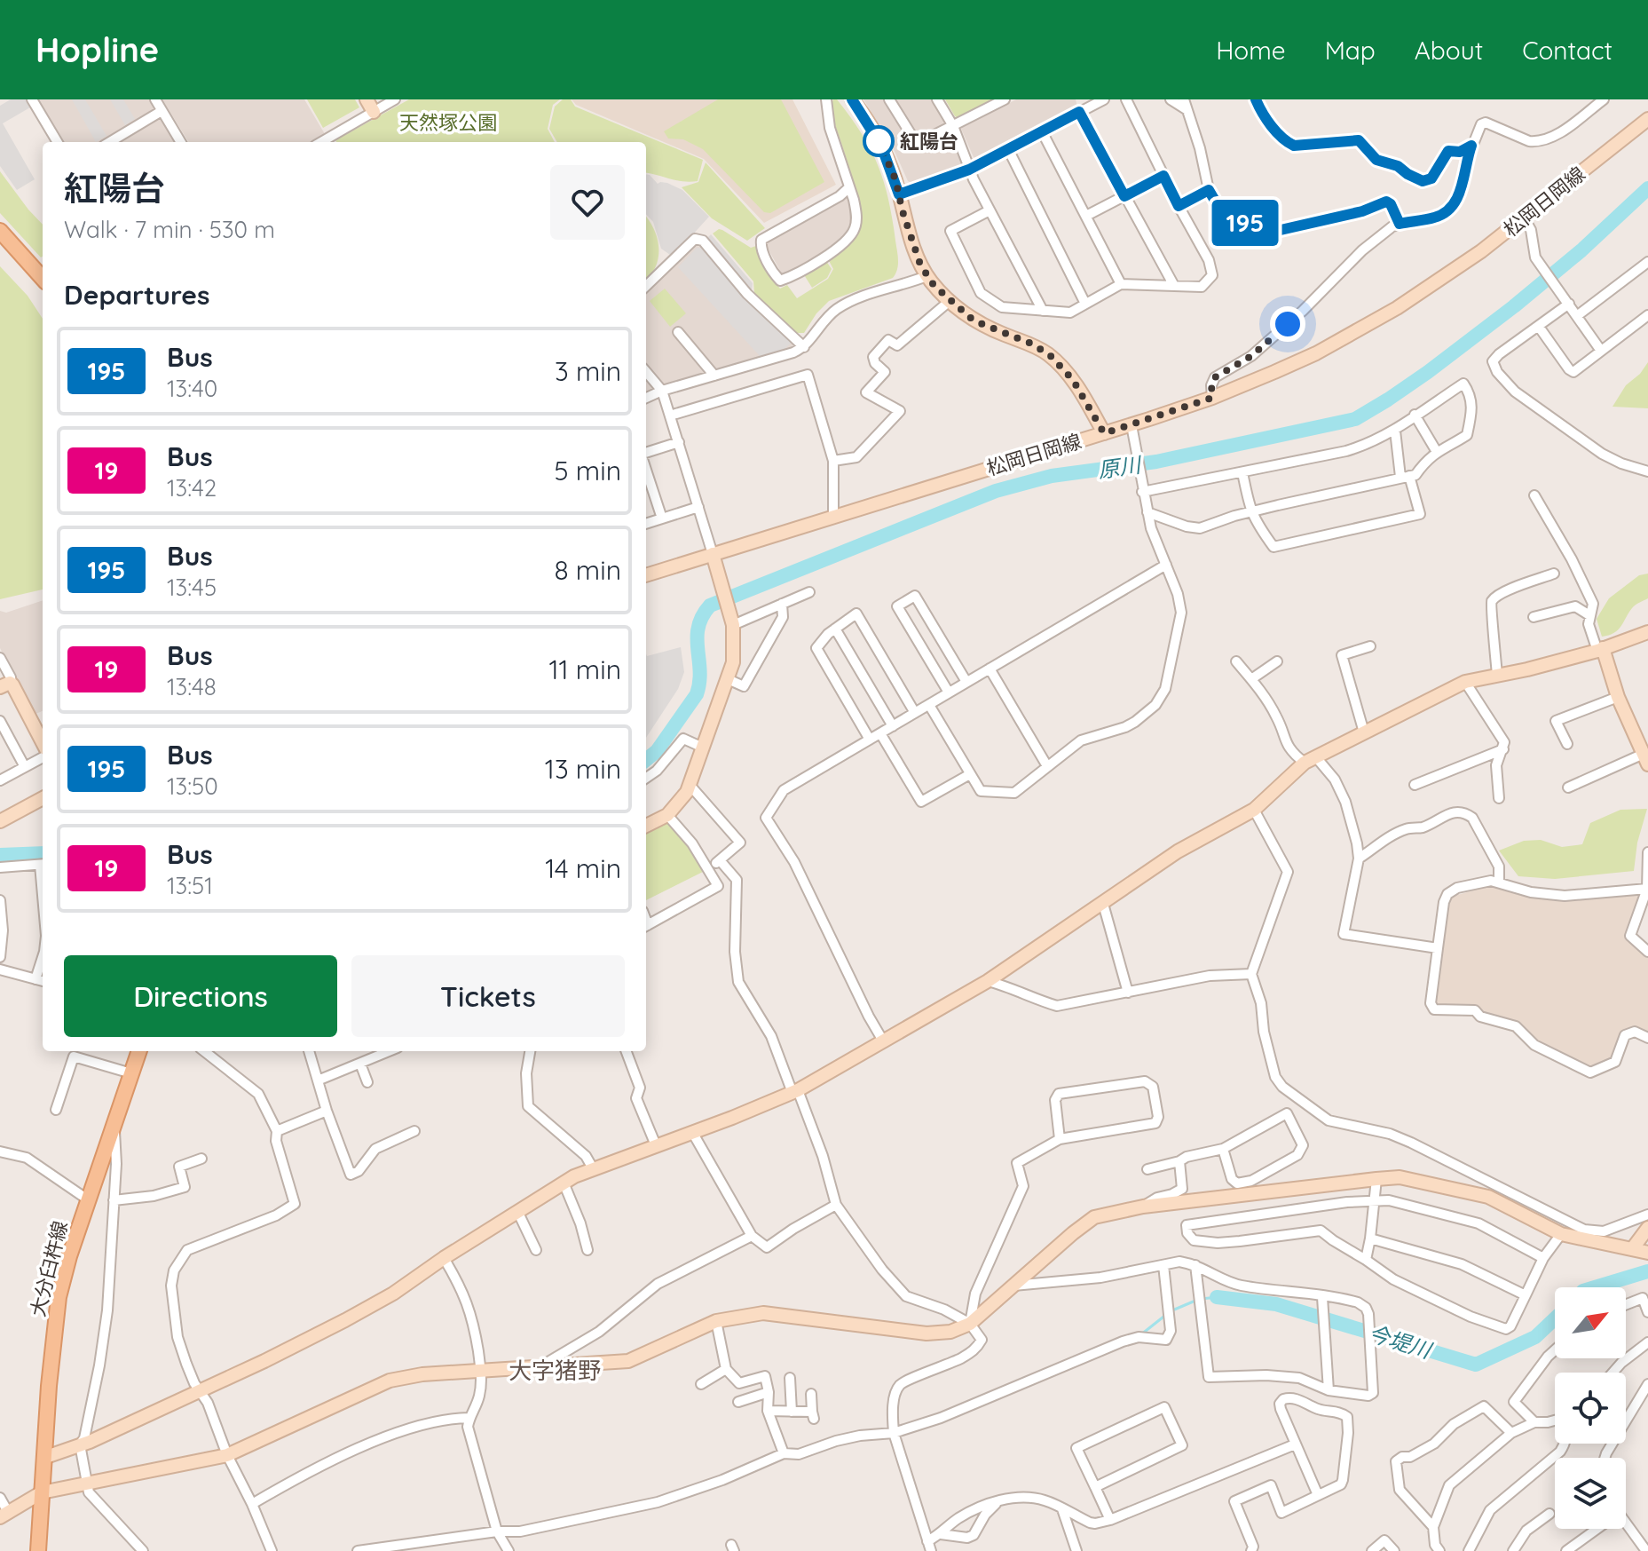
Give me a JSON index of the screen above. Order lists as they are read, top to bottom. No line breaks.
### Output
{"streets":{"main road":["大分臼杵線"],"street":["松岡日岡線"]},"districts":["大字猪野"],"water":["原川","今堤川"],"parks":["天然塚公園"],"places":["紅陽台"],"lines":["bus line 195"],"north":"top right","page":{"header":"Hopline","nav":["Home","Map","About","Contact"],"on_map":"195","heading":[["紅陽台","Walk · 7 min · 530 m"],"Departures"],"list":[{"mark":"195","name":"Bus","note":"13:40","value":"3 min"},{"mark":"19","name":"Bus","note":"13:42","value":"5 min"},{"mark":"195","name":"Bus","note":"13:45","value":"8 min"},{"mark":"19","name":"Bus","note":"13:48","value":"11 min"},{"mark":"195","name":"Bus","note":"13:50","value":"13 min"},{"mark":"19","name":"Bus","note":"13:51","value":"14 min"}],"buttons":["Directions","Tickets"]}}
